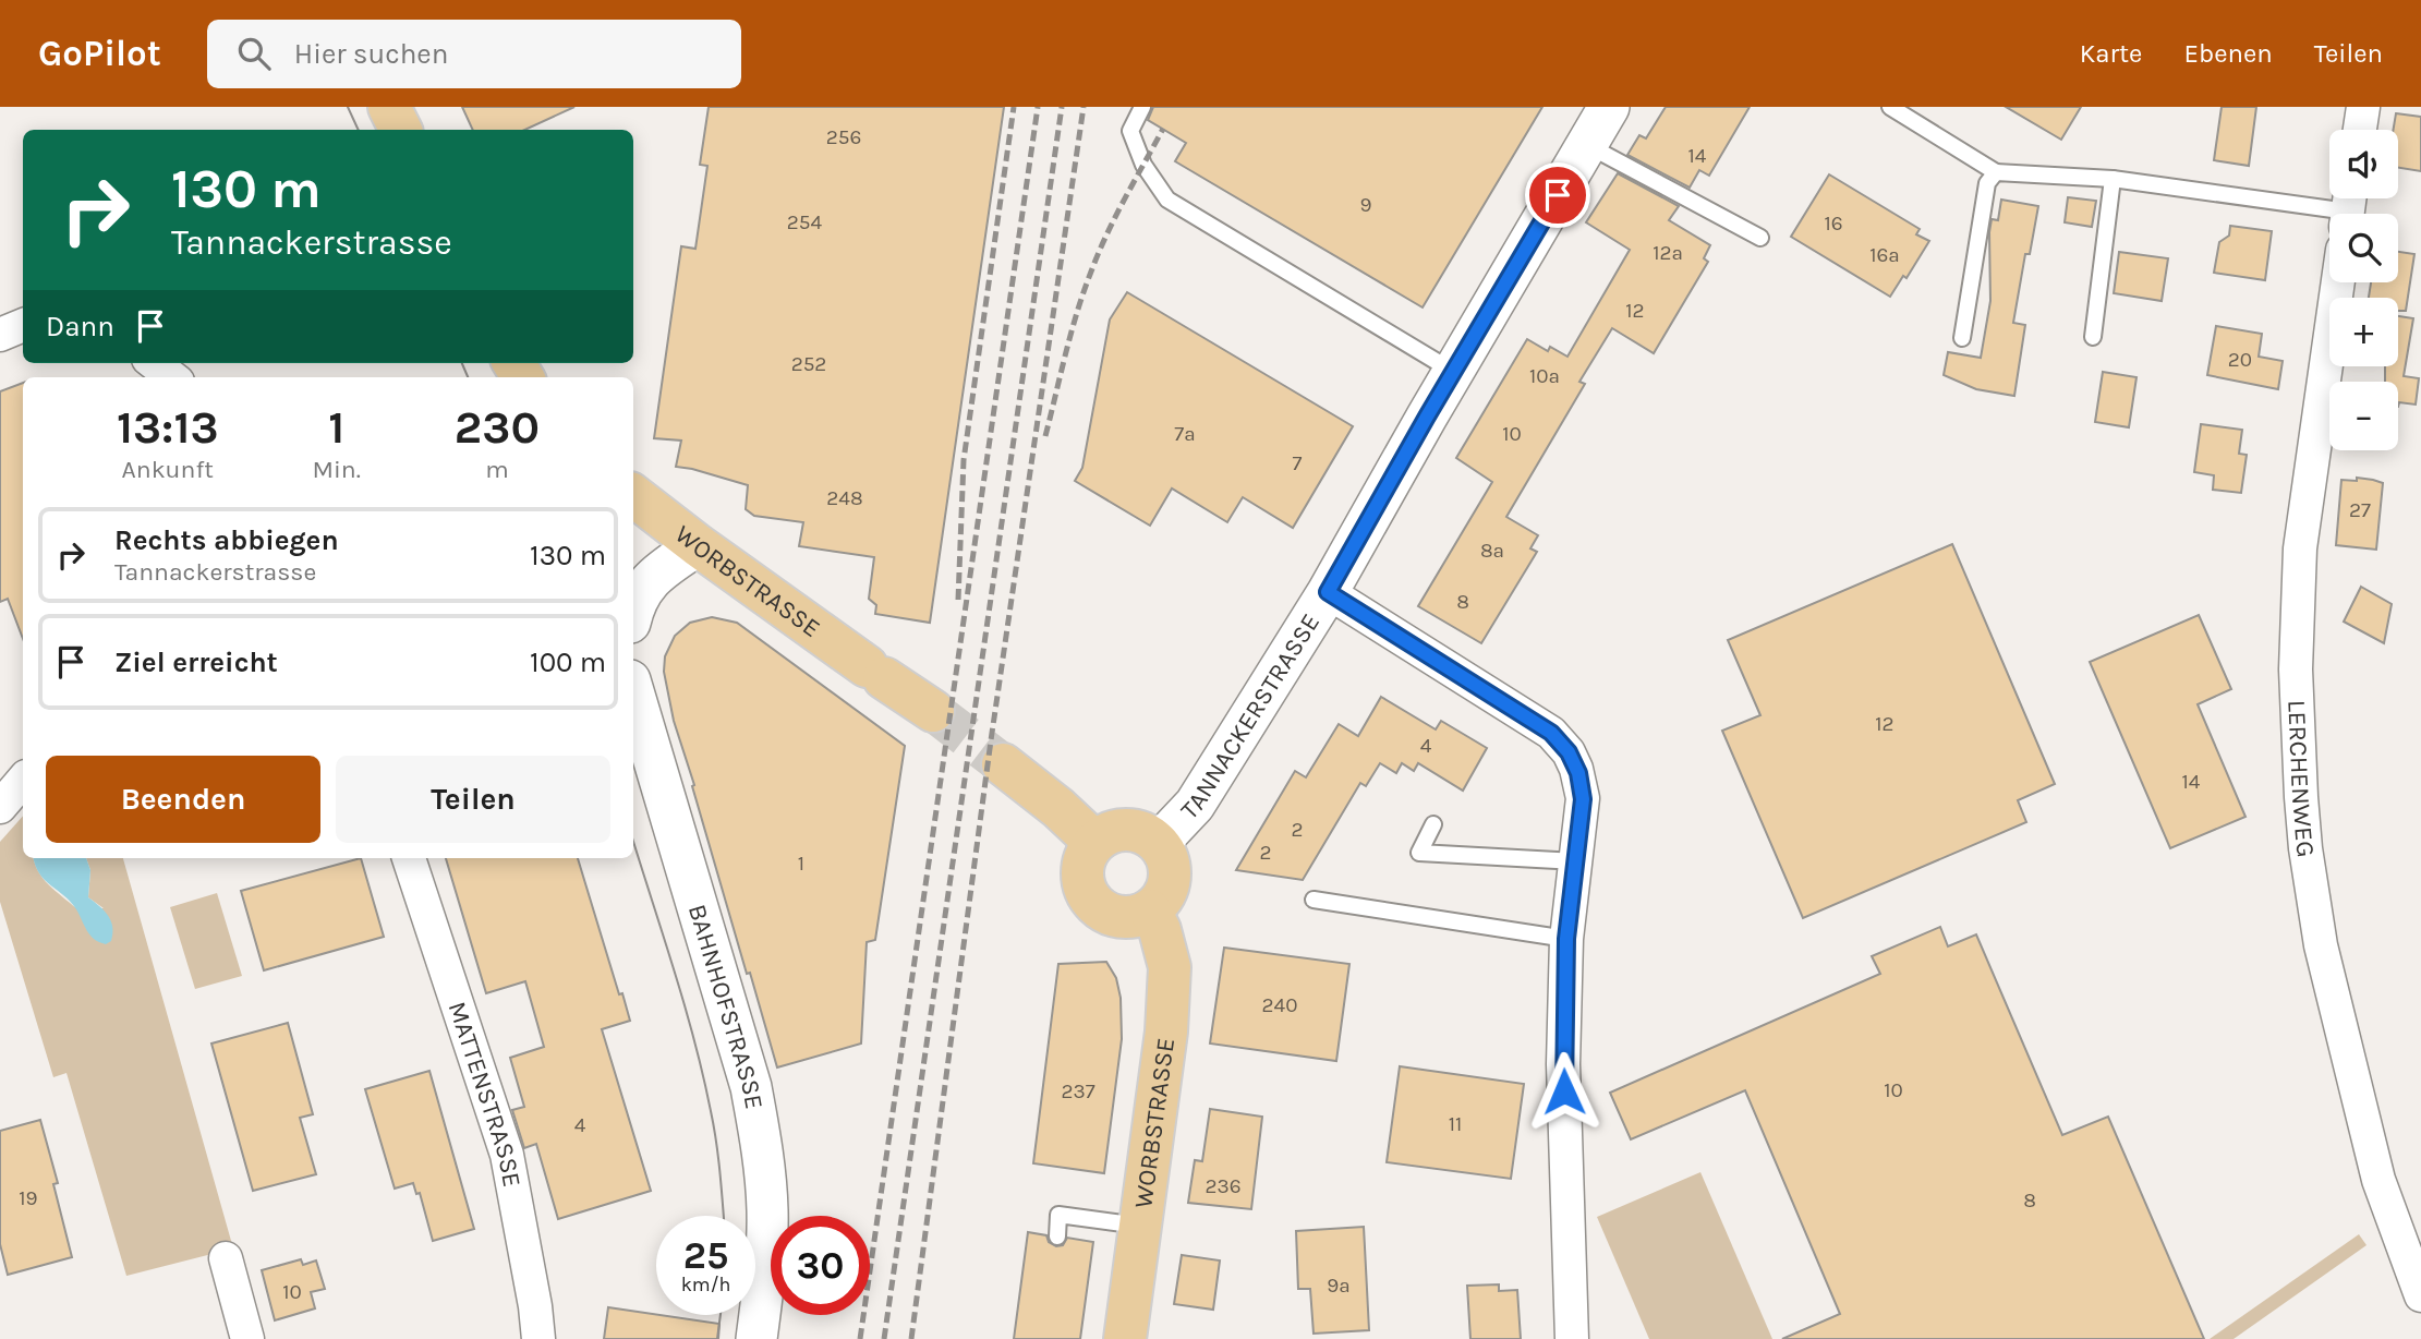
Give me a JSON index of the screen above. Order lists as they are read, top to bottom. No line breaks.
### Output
{"streets":{"main road":["WORBSTRASSE"],"street":["TANNACKERSTRASSE","LERCHENWEG","BAHNHOFSTRASSE","MATTENSTRASSE"]},"crossings":[["WORBSTRASSE","TANNACKERSTRASSE"]],"house_numbers":["256","14","9","254","16","12a","16a","12","20","252","10a","7a","10","7","248","27","8a","8","12","4","14","2","2","1","240","10","237","11","4","236","19","8","9a","10"],"page":{"header":"GoPilot","search":"Hier suchen","nav":["Karte","Ebenen","Teilen"],"map_buttons":["+","−"],"turn":["130 m","Tannackerstrasse"],"then":"Dann","eta":["13:13","Ankunft","1","Min.","230","m"],"list":[{"name":"Rechts abbiegen","note":"Tannackerstrasse","value":"130 m"},{"name":"Ziel erreicht","value":"100 m"}],"buttons":["Beenden","Teilen"],"speed":"25 km/h","limit":"30"}}
